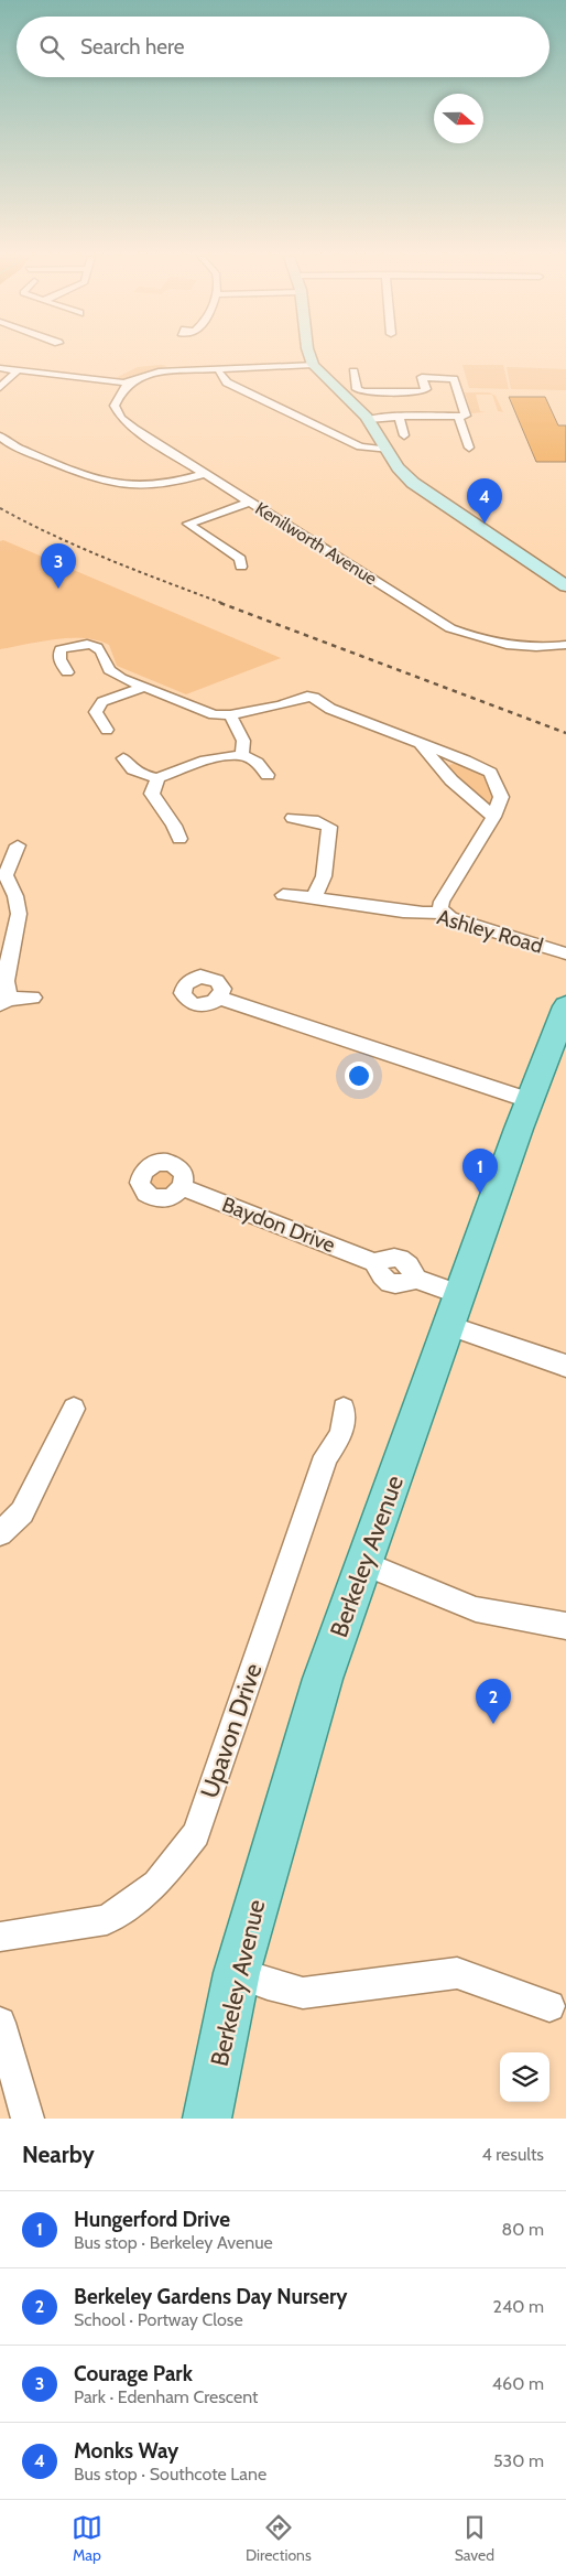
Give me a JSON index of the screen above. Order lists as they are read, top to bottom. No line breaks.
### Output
{"streets":{"main road":["Berkeley Avenue"],"street":["Kenilworth Avenue","Ashley Road","Baydon Drive","Upavon Drive"]},"crossings":[["Baydon Drive","Berkeley Avenue"]],"north":"right","page":{"search":"Search here","pins":["4","3","1","2"],"heading":["Nearby","4 results"],"list":[{"mark":"1","name":"Hungerford Drive","note":"Bus stop · Berkeley Avenue","value":"80 m"},{"mark":"2","name":"Berkeley Gardens Day Nursery","note":"School · Portway Close","value":"240 m"},{"mark":"3","name":"Courage Park","note":"Park · Edenham Crescent","value":"460 m"},{"mark":"4","name":"Monks Way","note":"Bus stop · Southcote Lane","value":"530 m"}],"nav":["Map","Directions","Saved"]}}
